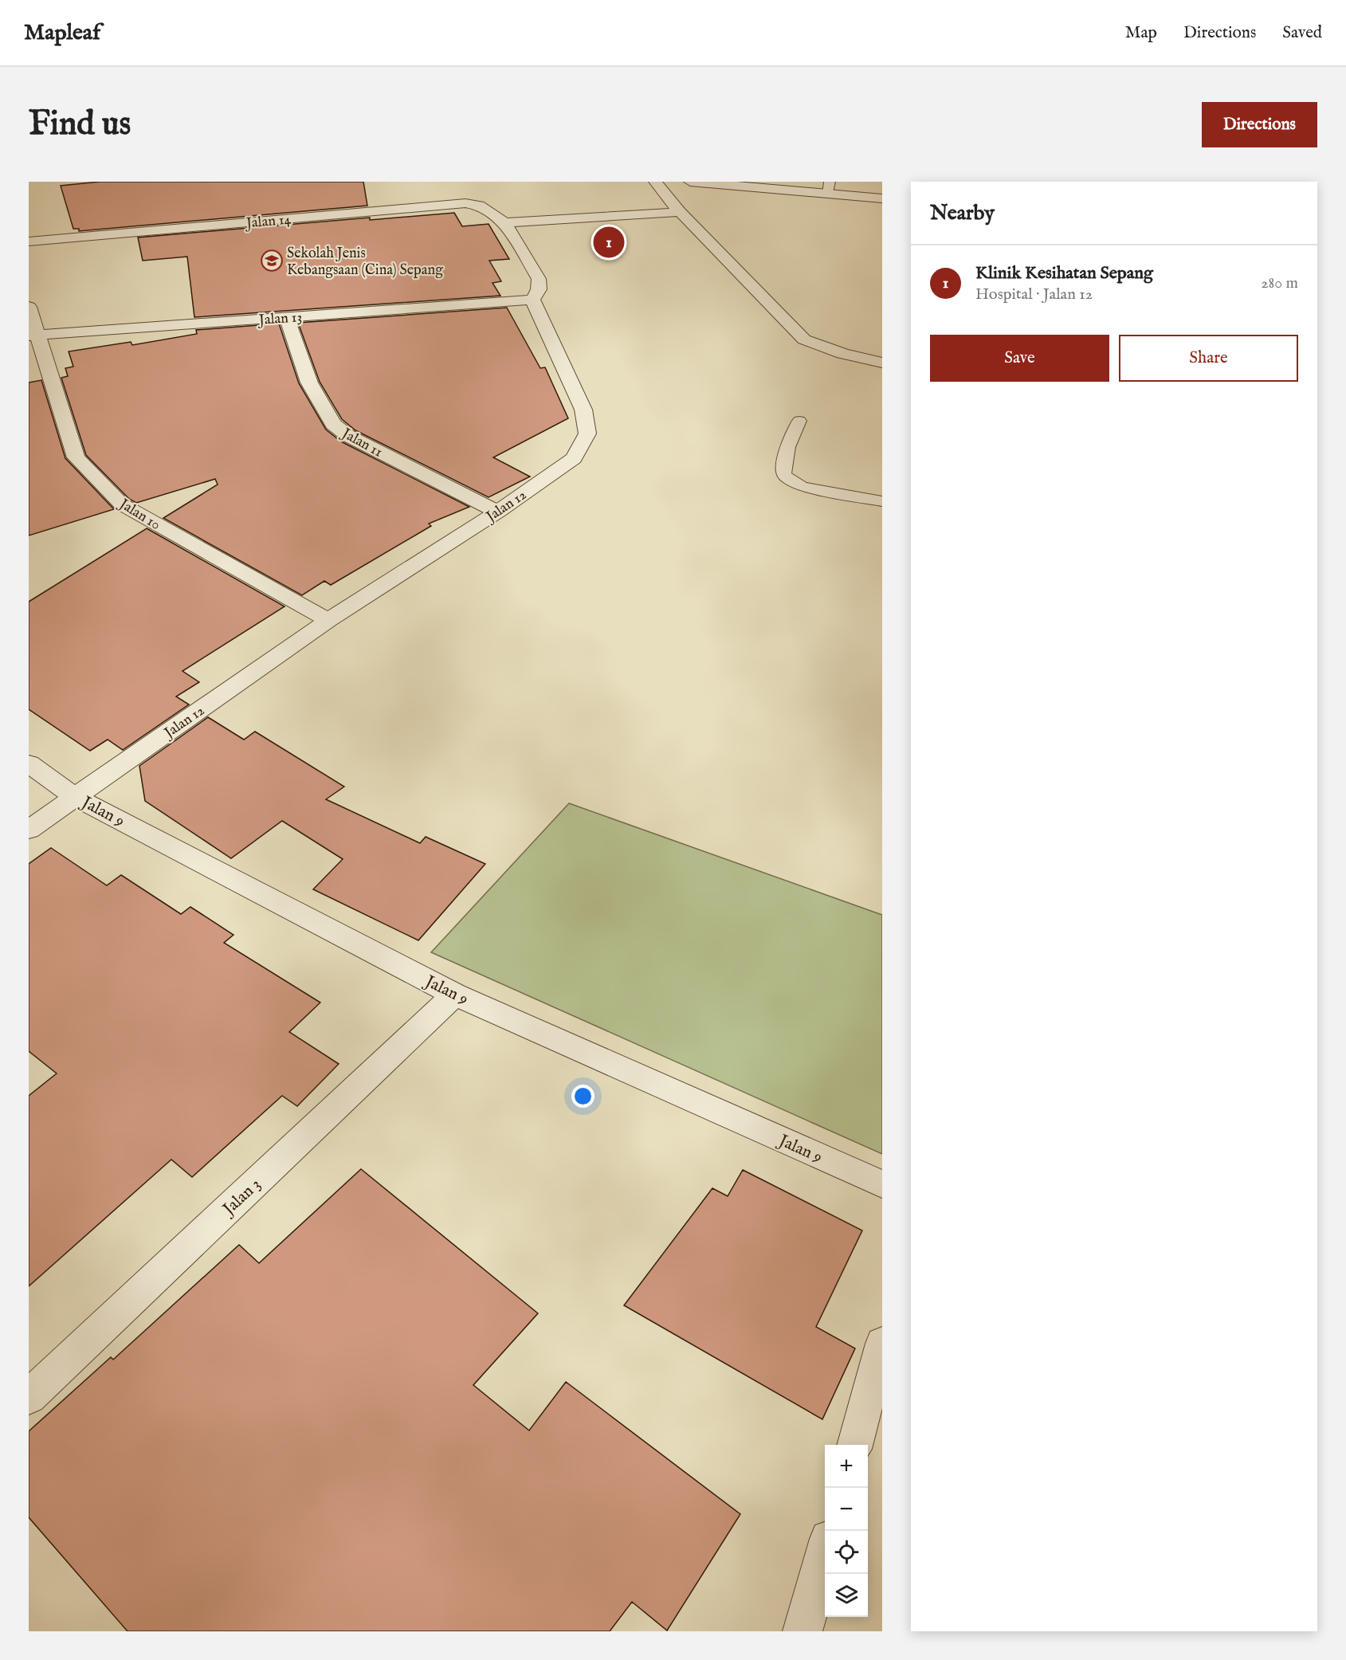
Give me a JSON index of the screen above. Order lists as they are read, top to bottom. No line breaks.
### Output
{"streets":{"street":["Jalan 14","Jalan 13","Jalan 11","Jalan 12","Jalan 10","Jalan 9","Jalan 3"]},"crossings":[["Jalan 13","Jalan 11"],["Jalan 13","Jalan 12"],["Jalan 13","Jalan 10"],["Jalan 11","Jalan 12"],["Jalan 12","Jalan 10"],["Jalan 12","Jalan 9"],["Jalan 9","Jalan 3"]],"places":{"school or university":["Sekolah Jenis Kebangsaan (Cina) Sepang"]},"page":{"header":"Mapleaf","nav":["Map","Directions","Saved"],"buttons":["Directions",["Save","Share"]],"title":"Find us","heading":"Nearby","pins":"1","list":[{"mark":"1","name":"Klinik Kesihatan Sepang","note":"Hospital · Jalan 12","value":"280 m"}],"map_buttons":["+","−"]}}
